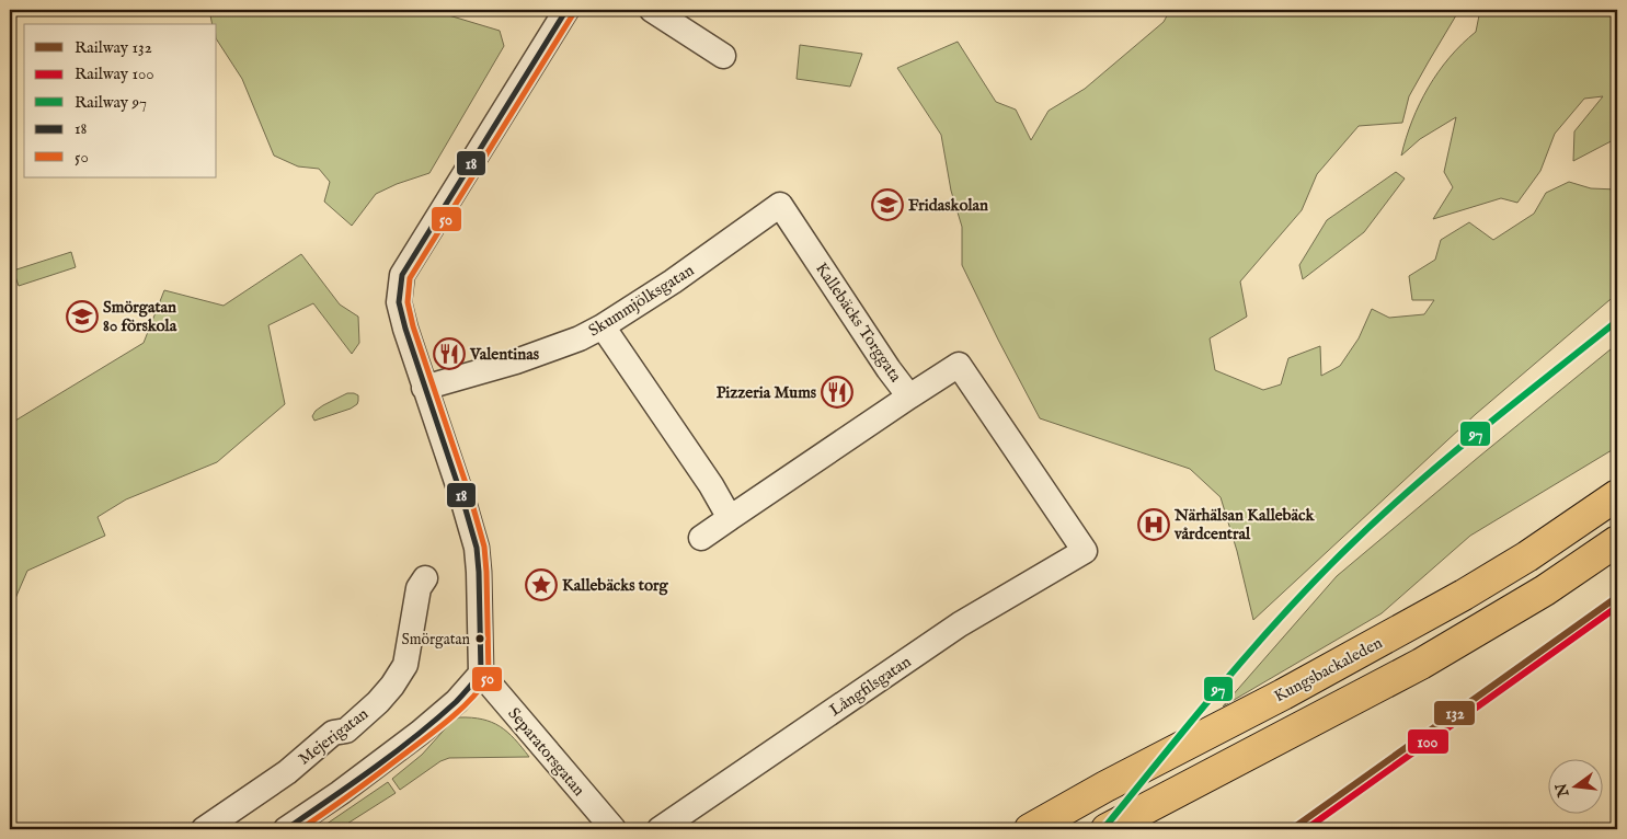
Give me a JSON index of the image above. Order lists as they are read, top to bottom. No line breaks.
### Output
{"streets":{"highway":["Kungsbackaleden"],"street":["Skummjölksgatan","Kallebäcks Torggata","Långfilsgatan","Mejerigatan","Separatorsgatan"]},"crossings":[["Skummjölksgatan","Kallebäcks Torggata"],["Kallebäcks Torggata","Långfilsgatan"]],"places":{"school or university":["Fridaskolan","Smörgatan 80 förskola"],"restaurant":["Valentinas","Pizzeria Mums"],"hospital":["Närhälsan Kallebäck vårdcentral"],"place":["Kallebäcks torg"],"other":["Smörgatan"]},"lines":["transit line 18","transit line 50","rail line 97","rail line 132","rail line 100"],"legend":["Railway 132","Railway 100","Railway 97","18","50"],"north":"left"}
